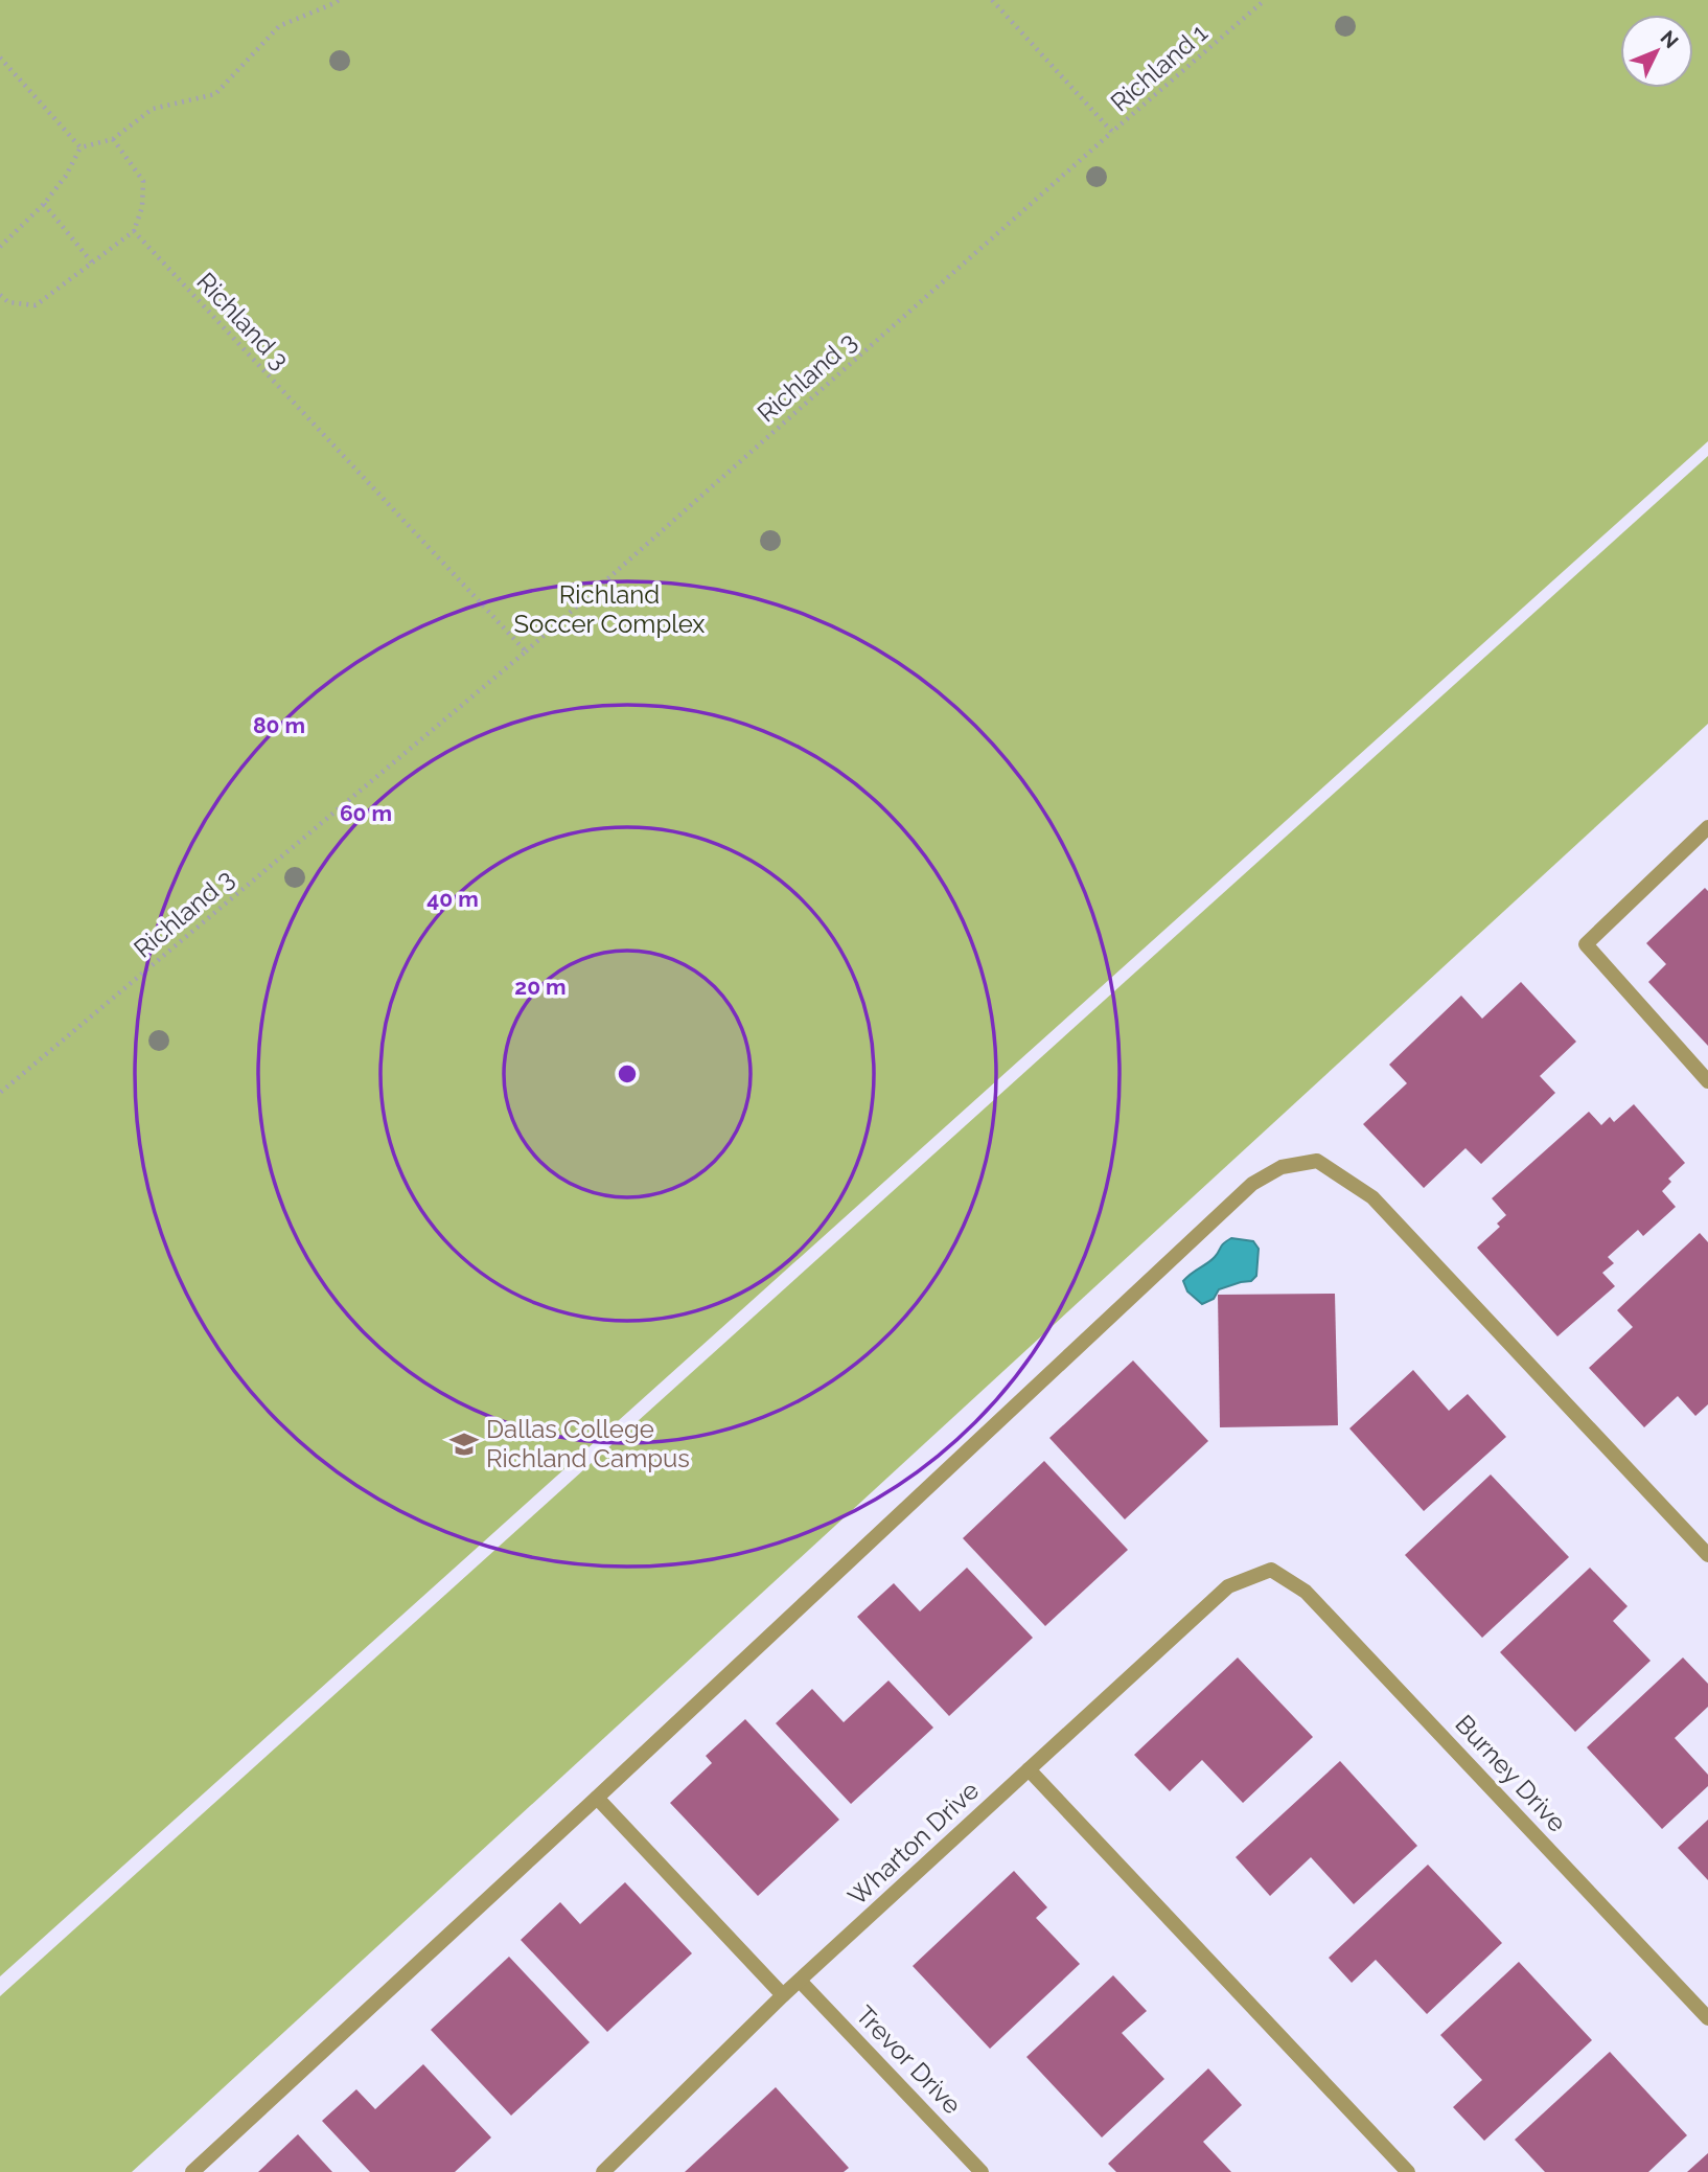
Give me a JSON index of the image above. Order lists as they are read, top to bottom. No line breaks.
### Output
{"streets":{"street":["Burney Drive","Wharton Drive","Trevor Drive"],"path":["Richland 1","Richland 3"]},"crossings":[["Richland 1","Richland 3"],["Burney Drive","Wharton Drive"],["Wharton Drive","Trevor Drive"]],"parks":["Richland Soccer Complex"],"places":{"school or university":["Dallas College Richland Campus"]},"north":"top right","rings":["80 m","60 m","40 m","20 m"]}
